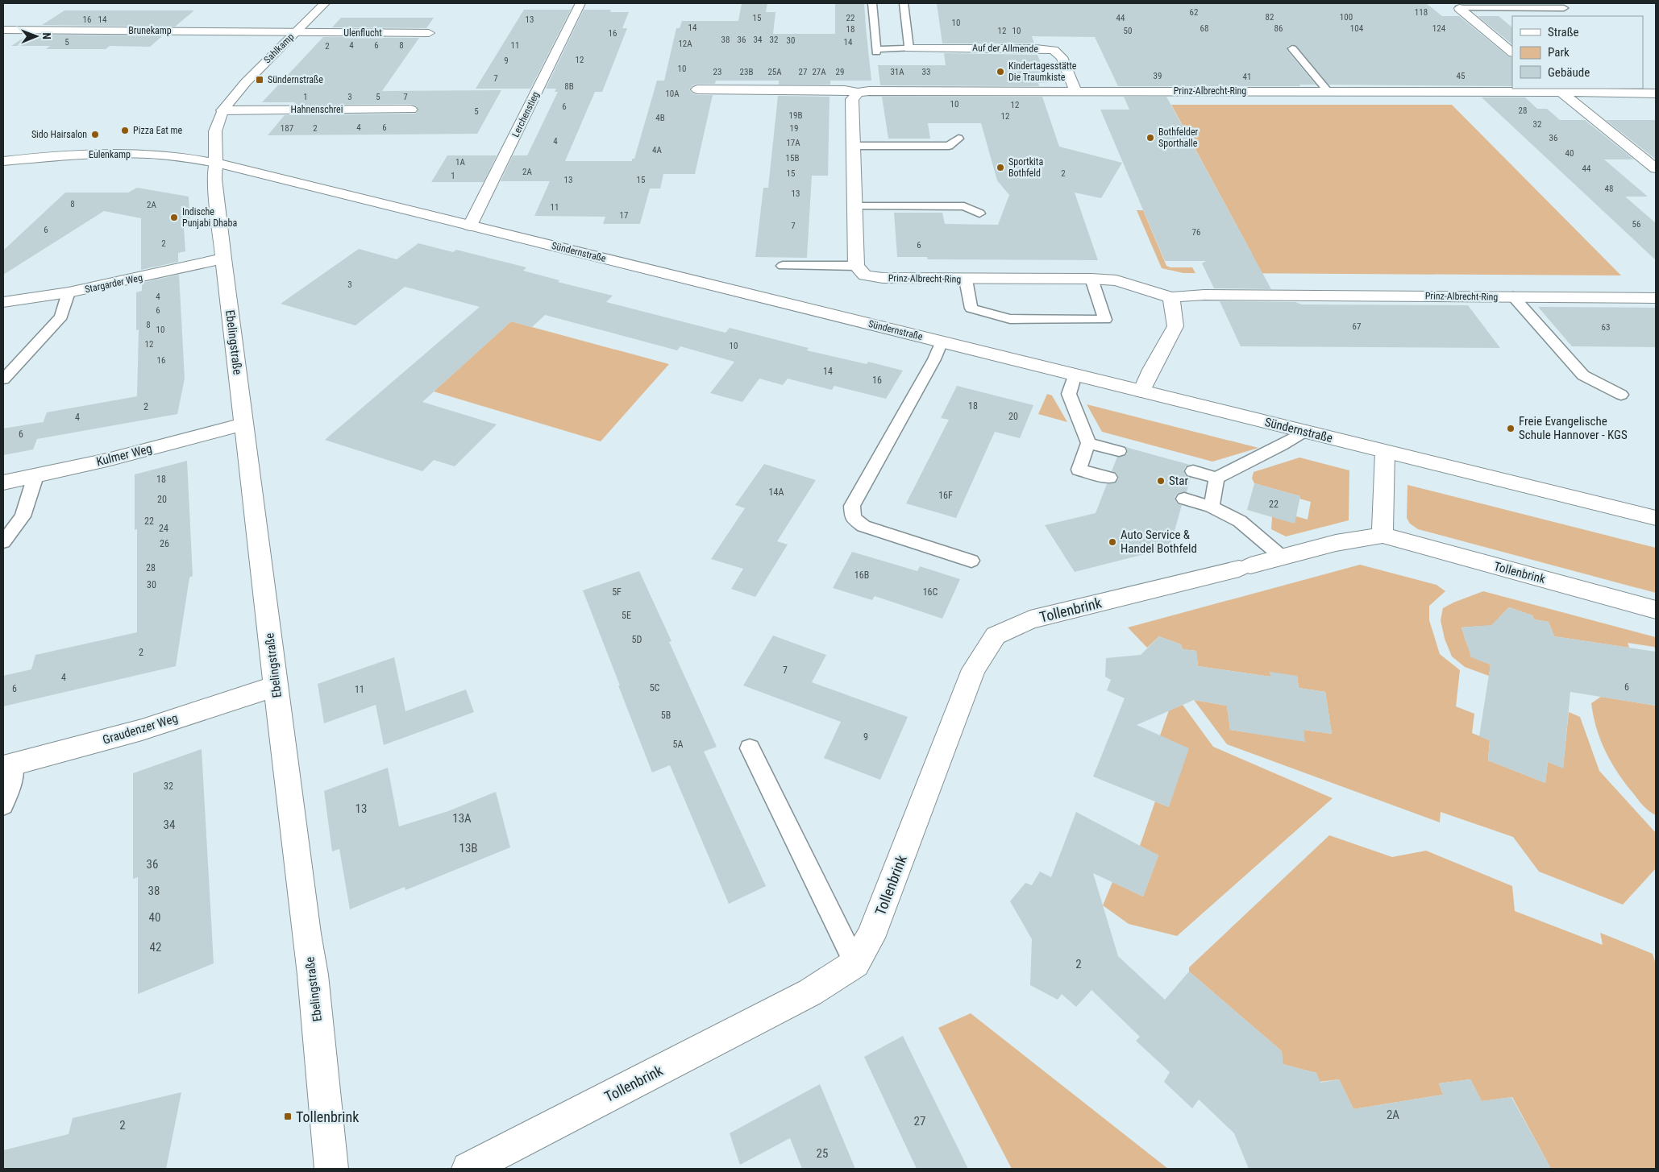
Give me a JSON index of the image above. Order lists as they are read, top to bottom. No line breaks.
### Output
{"streets":{"street":["Brunekamp","Ulenflucht","Sahlkamp","Auf der Allmende","Prinz-Albrecht-Ring","Hahnenschrei","Lerchenstieg","Eulenkamp","Sündernstraße","Stargarder Weg","Ebelingstraße","Kulmer Weg","Tollenbrink","Graudenzer Weg"]},"crossings":[["Brunekamp","Ulenflucht"],["Brunekamp","Sahlkamp"],["Ulenflucht","Sahlkamp"],["Sahlkamp","Hahnenschrei"],["Sahlkamp","Eulenkamp"],["Sahlkamp","Sündernstraße"],["Sahlkamp","Ebelingstraße"],["Auf der Allmende","Prinz-Albrecht-Ring"],["Lerchenstieg","Sündernstraße"],["Eulenkamp","Sündernstraße"],["Eulenkamp","Ebelingstraße"],["Sündernstraße","Ebelingstraße"],["Stargarder Weg","Ebelingstraße"],["Ebelingstraße","Kulmer Weg"],["Ebelingstraße","Graudenzer Weg"]],"places":{"other":["Kindertagesstätte Die Traumkiste","Pizza Eat me","Sido Hairsalon","Bothfelder Sporthalle","Sportkita Bothfeld","Indische Punjabi Dhaba","Freie Evangelische Schule Hannover - KGS","Star","Auto Service & Handel Bothfeld"],"transit":["Sündernstraße","Tollenbrink"]},"house_numbers":["62","118","82","100","15","22","44","16","14","13","10","14","68","86","104","124","18","12","10","50","16","38","36","34","32","30","5","14","12A","4","6","8","11","2","12","9","10","23","23B","25A","27","27A","29","31A","33","39","45","41","7","8B","10A","1","3","5","7","10","12","6","28","5","19B","12","4B","32","4","6","187","2","19","36","4","17A","4A","40","15B","1A","44","2A","15","2","1","13","15","48","13","8","2A","11","17","56","7","6","76","2","6","3","4","6","8","67","63","10","12","10","16","14","16","18","2","20","4","6","18","14A","16F","20","22","22","24","26","28","16B","30","5F","16C","5E","5D","2","7","4","6","5C","6","11","5B","9","5A","32","13","13A","34","13B","36","38","40","42","2","2A","27","2","25"],"legend":["Straße","Park","Gebäude"],"north":"right"}
